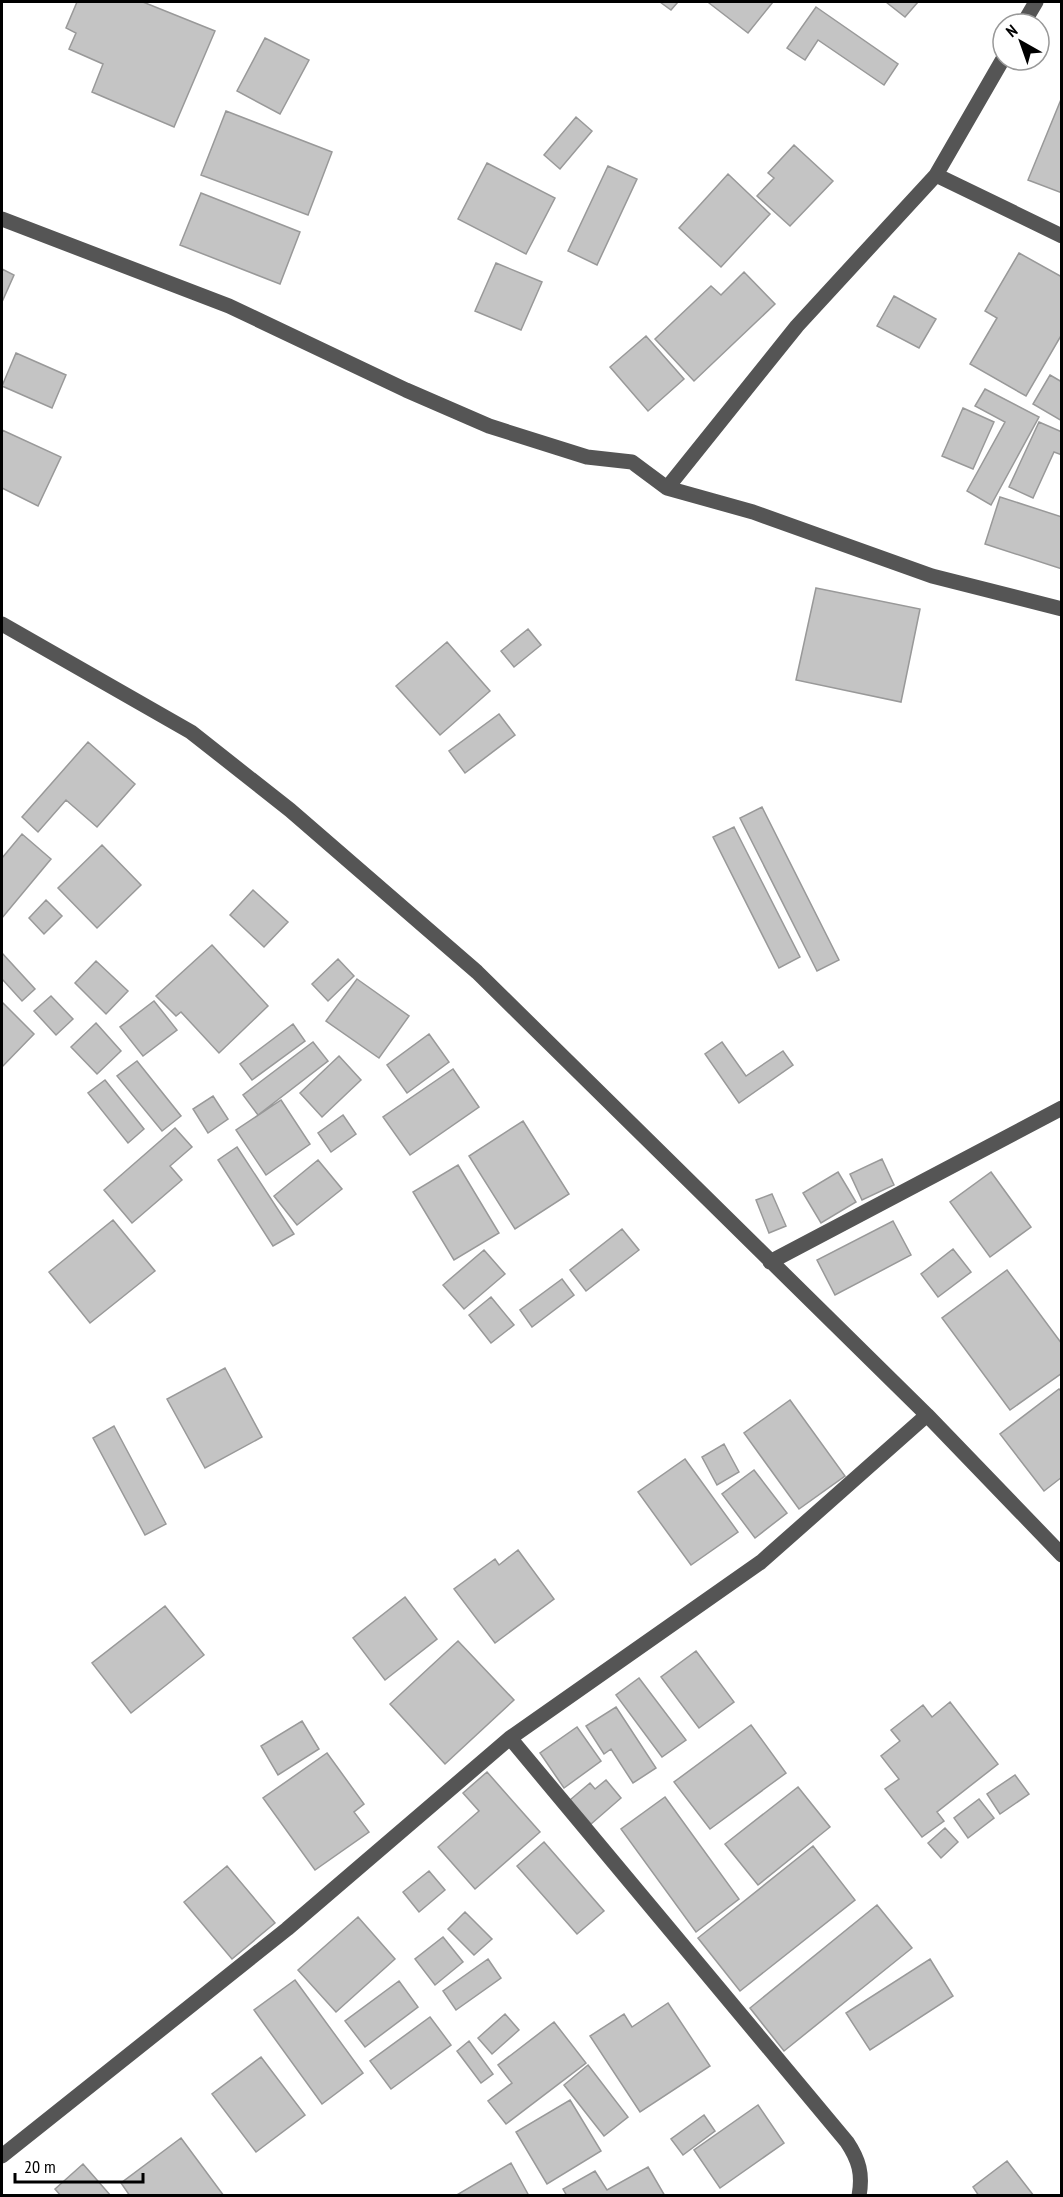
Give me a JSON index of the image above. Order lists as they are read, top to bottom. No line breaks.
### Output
{"scale_bar":"20 m","north":"top left"}
